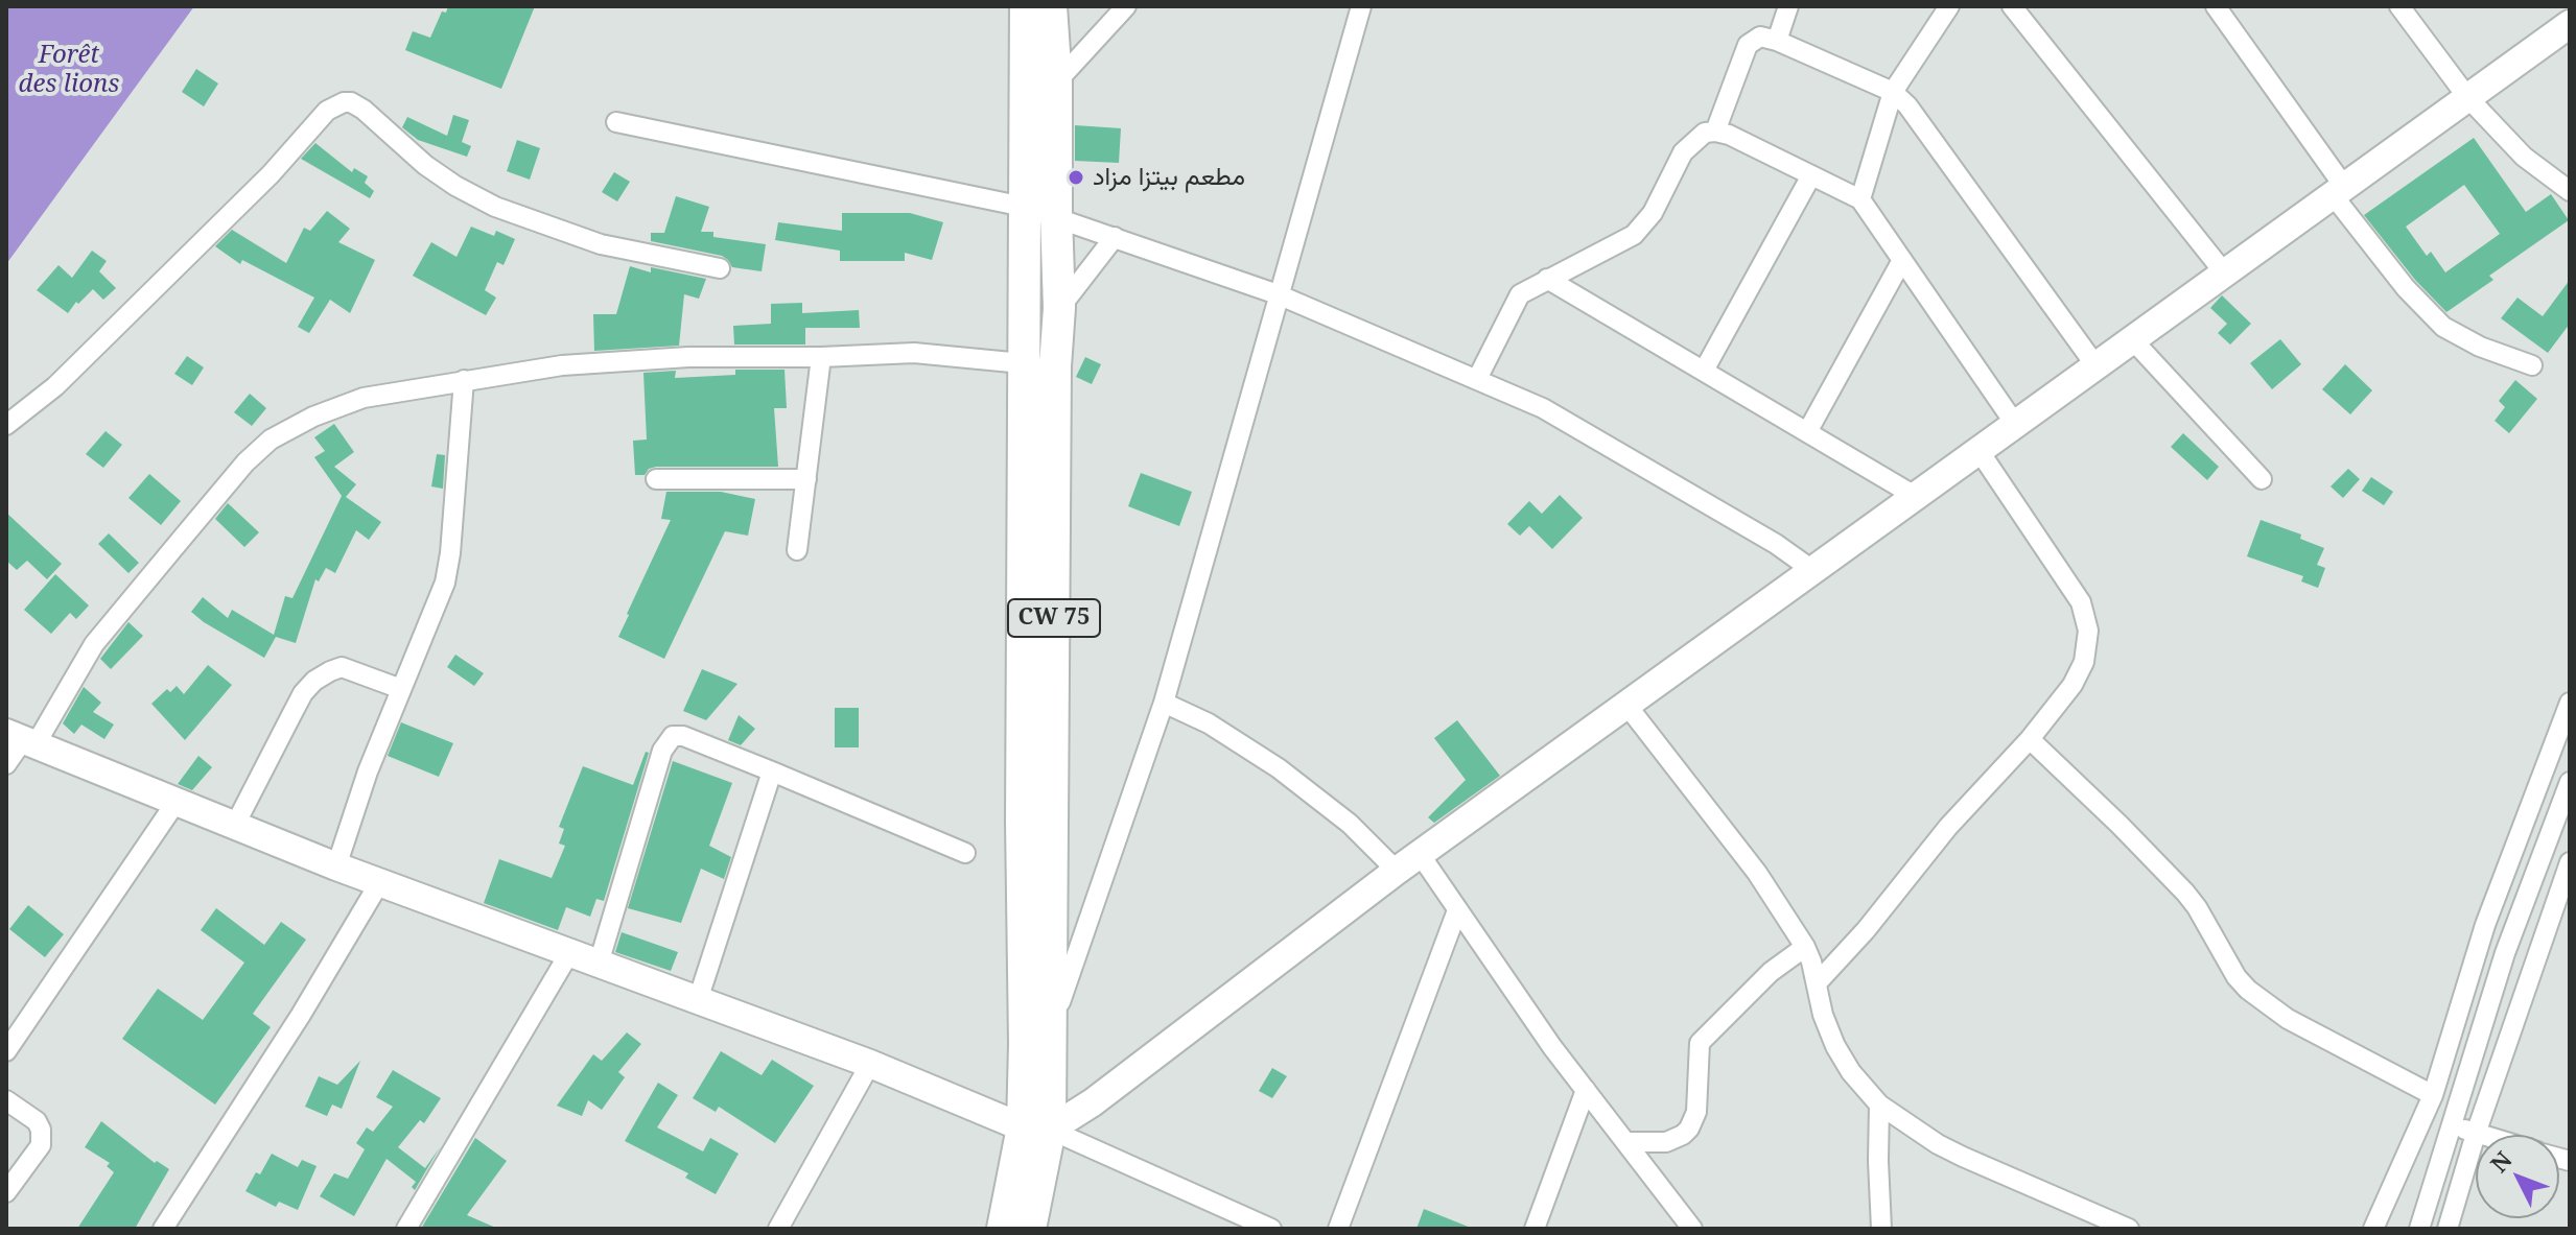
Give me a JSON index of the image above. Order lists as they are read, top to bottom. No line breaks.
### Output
{"streets":{"main road":["CW 75"]},"parks":["Forêt des lions"],"places":["مطعم بيتزا مزاد"],"north":"top left"}
